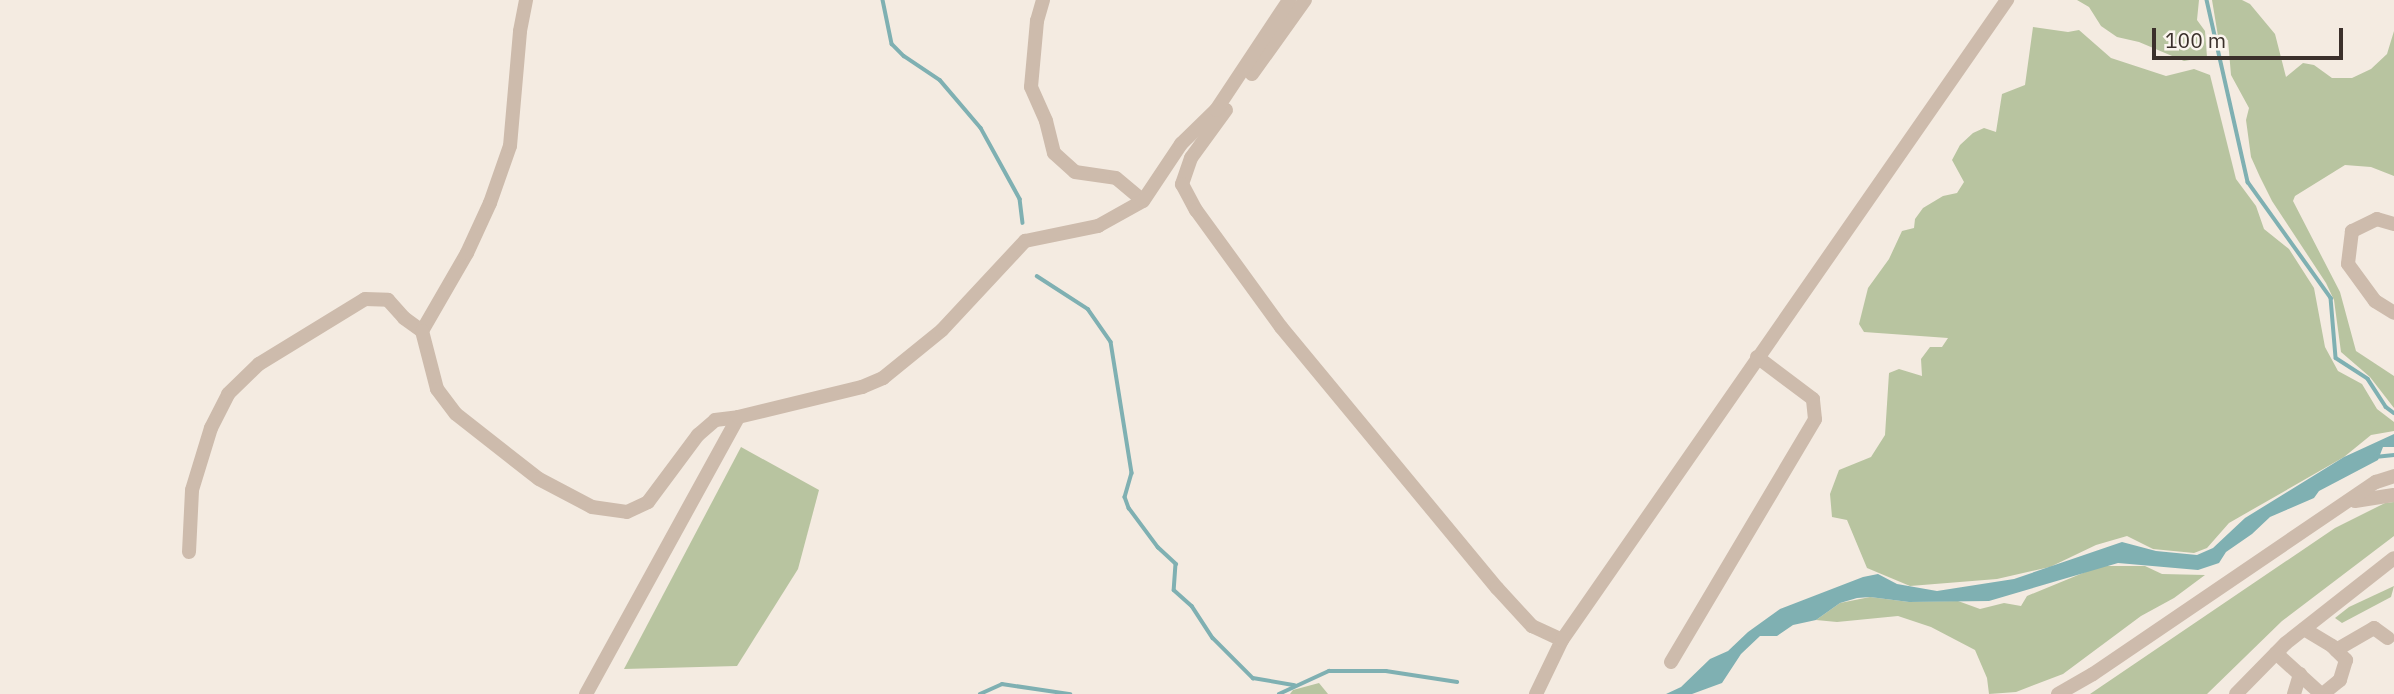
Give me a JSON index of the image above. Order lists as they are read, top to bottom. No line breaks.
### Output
{"scale_bar":"100 m"}
